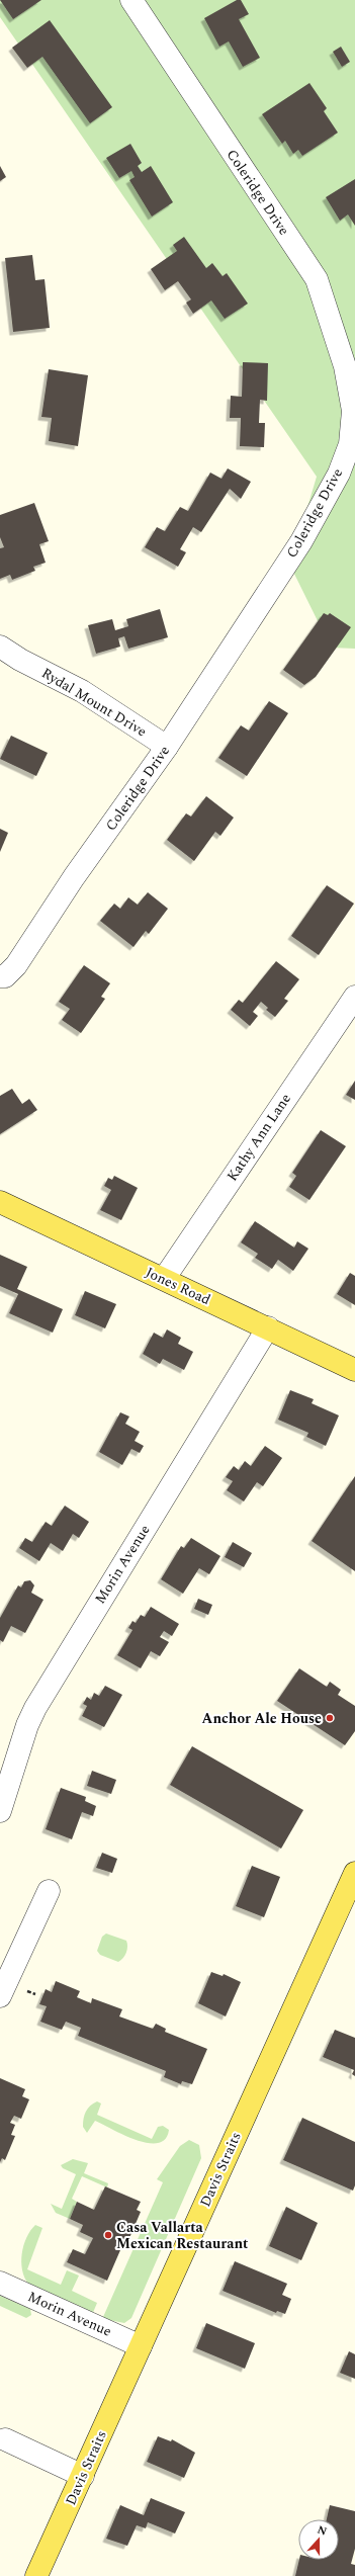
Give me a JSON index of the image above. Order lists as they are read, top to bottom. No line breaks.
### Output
{"streets":{"main road":["Jones Road","Davis Straits"],"street":["Coleridge Drive","Rydal Mount Drive","Kathy Ann Lane","Morin Avenue"]},"crossings":[["Coleridge Drive","Rydal Mount Drive"],["Kathy Ann Lane","Jones Road"],["Jones Road","Morin Avenue"],["Morin Avenue","Davis Straits"]],"places":["Anchor Ale House","Casa Vallarta Mexican Restaurant"],"north":"top"}
